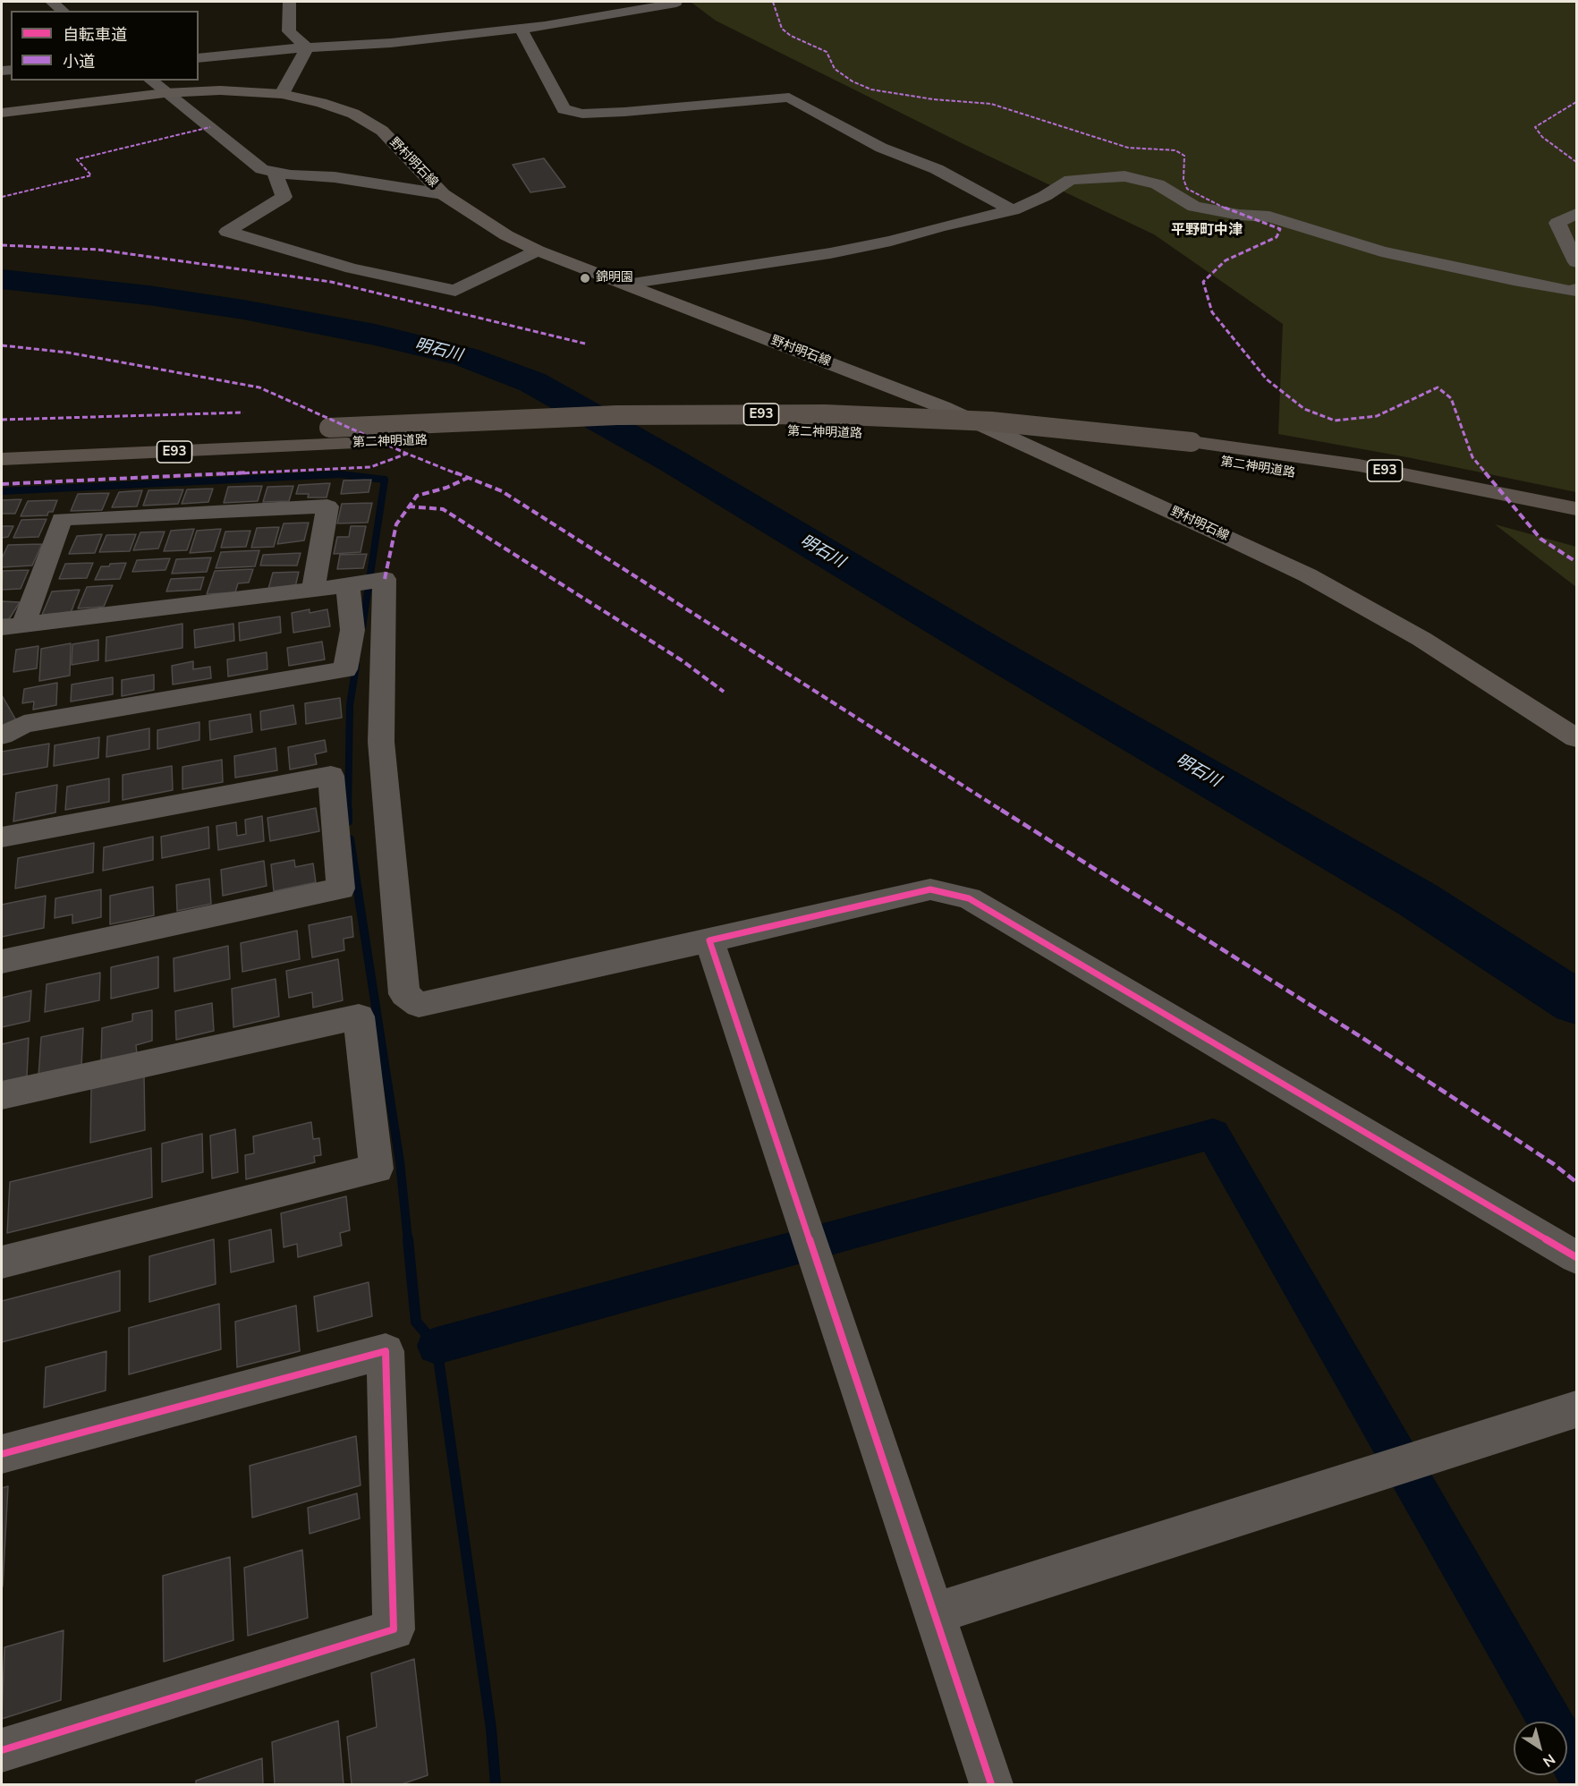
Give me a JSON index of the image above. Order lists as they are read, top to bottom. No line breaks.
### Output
{"streets":{"highway":["E93","第二神明道路"],"main road":["野村明石線"]},"districts":["平野町中津"],"water":["明石川"],"places":["錦明園"],"legend":["自転車道","小道"],"north":"bottom right"}
